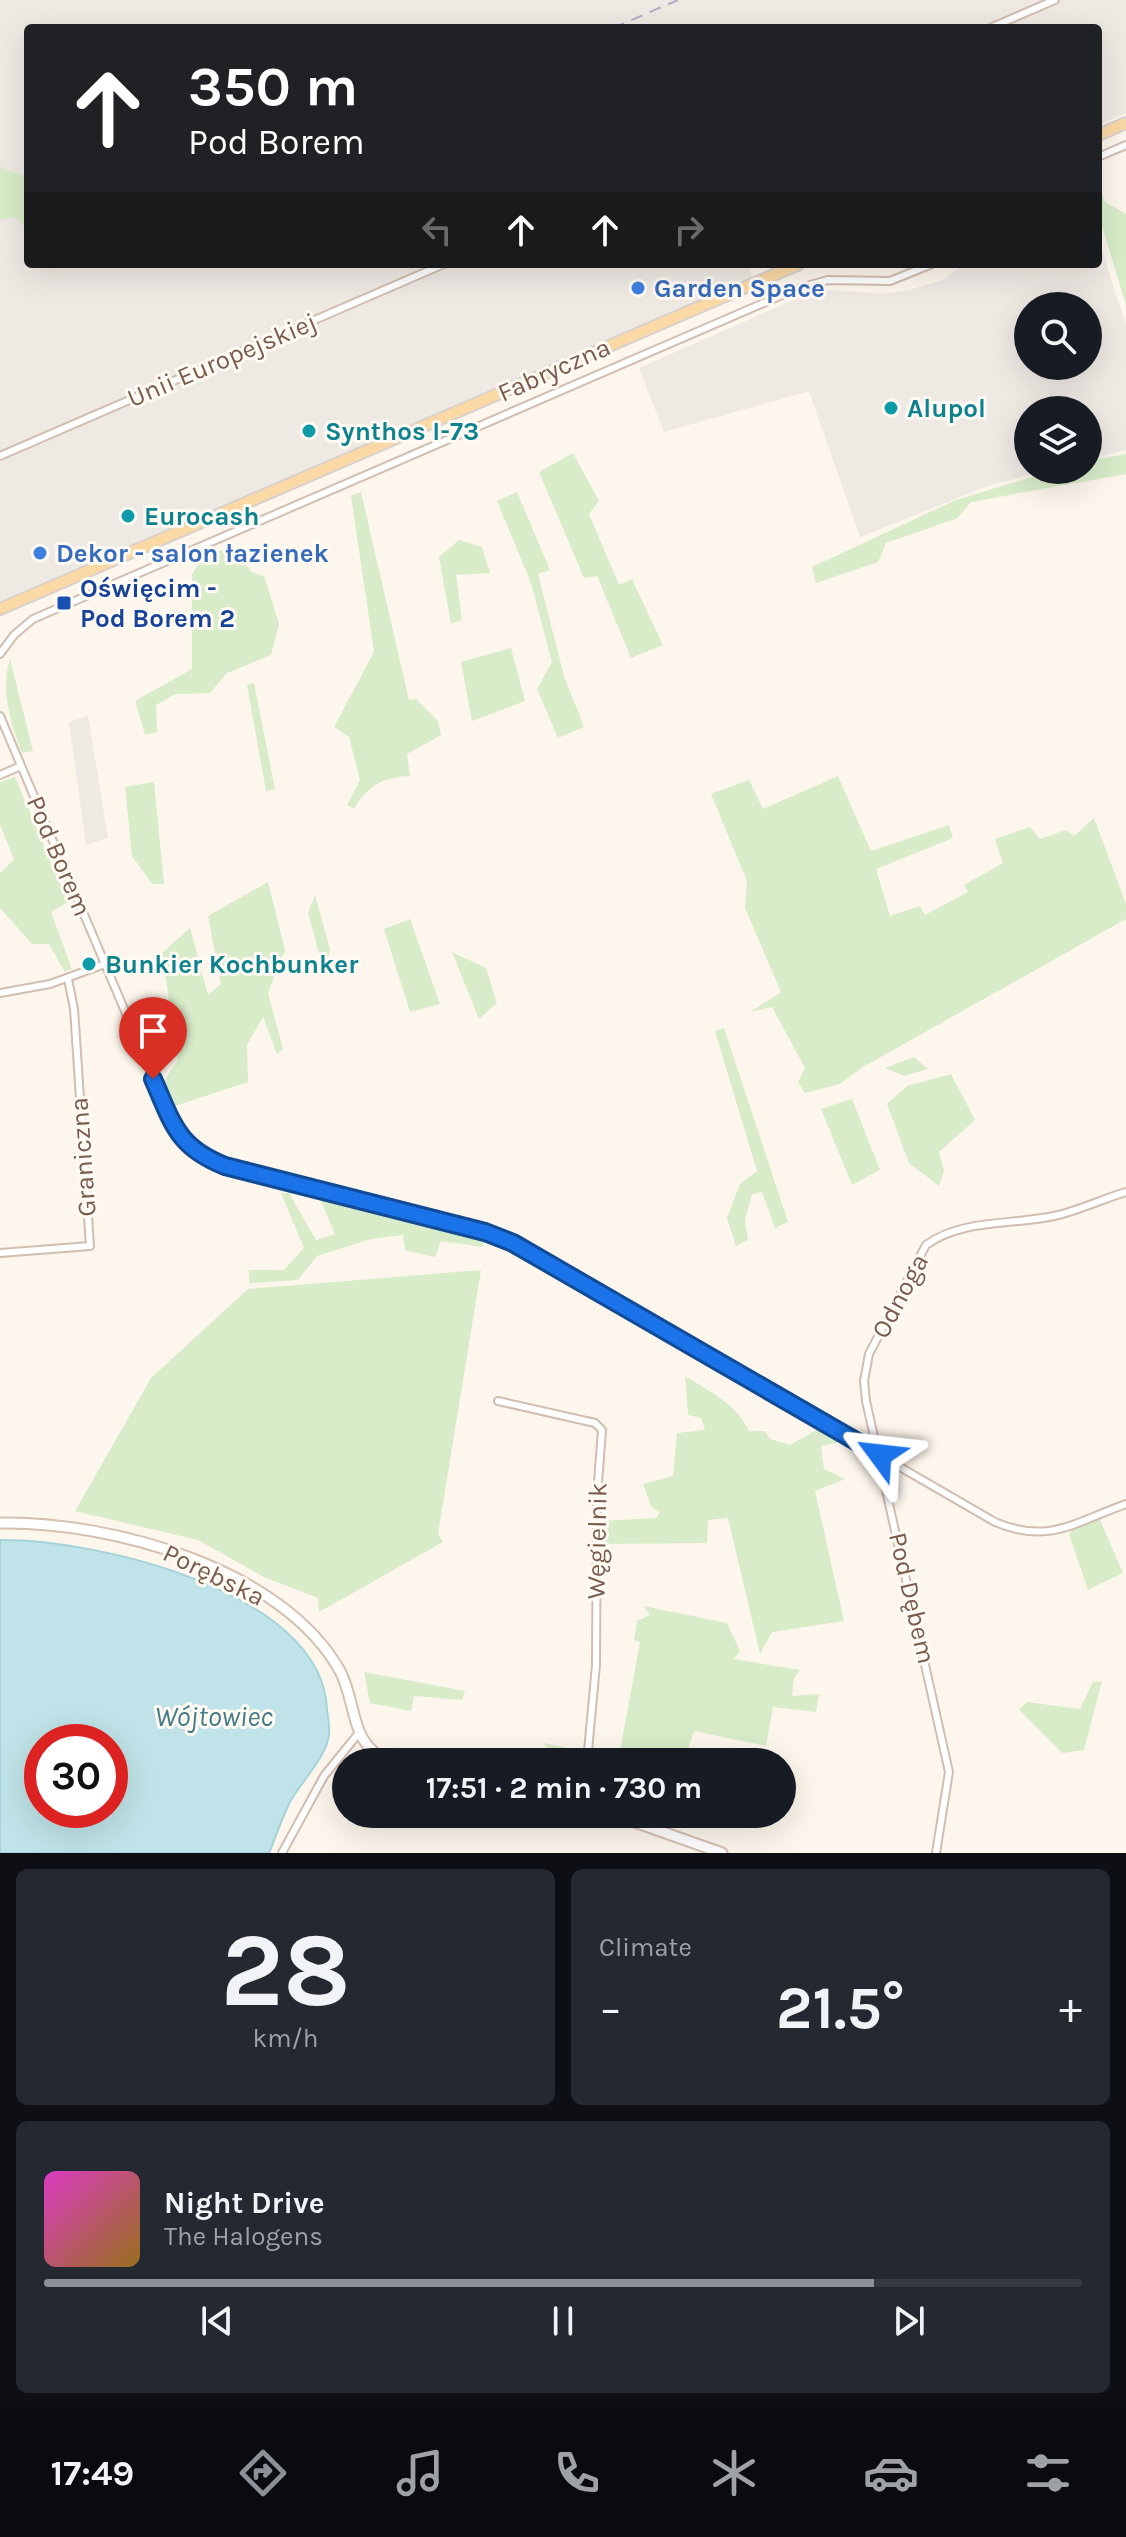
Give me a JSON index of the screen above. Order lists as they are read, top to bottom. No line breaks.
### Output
{"streets":{"main road":["Fabryczna"],"street":["Unii Europejskiej","Pod Borem","Graniczna","Odnoga","Węgielnik","Porębska","Pod Dębem"]},"crossings":[["Pod Borem","Odnoga"],["Pod Borem","Pod Dębem"],["Odnoga","Pod Dębem"]],"water":["Wójtowiec"],"places":{"other":["Garden Space","Alupol","Synthos I-73","Eurocash","Dekor - salon łazienek","Bunkier Kochbunker"],"transit":["Oświęcim - Pod Borem 2"]},"page":{"turn":["350 m","Pod Borem"],"limit":"30","trip":"17:51 · 2 min · 730 m","tile":[["28","km/h"],"Climate"],"heat":["−","21.5°","+"],"song":["Night Drive","The Halogens"],"tabs":"17:49"}}
